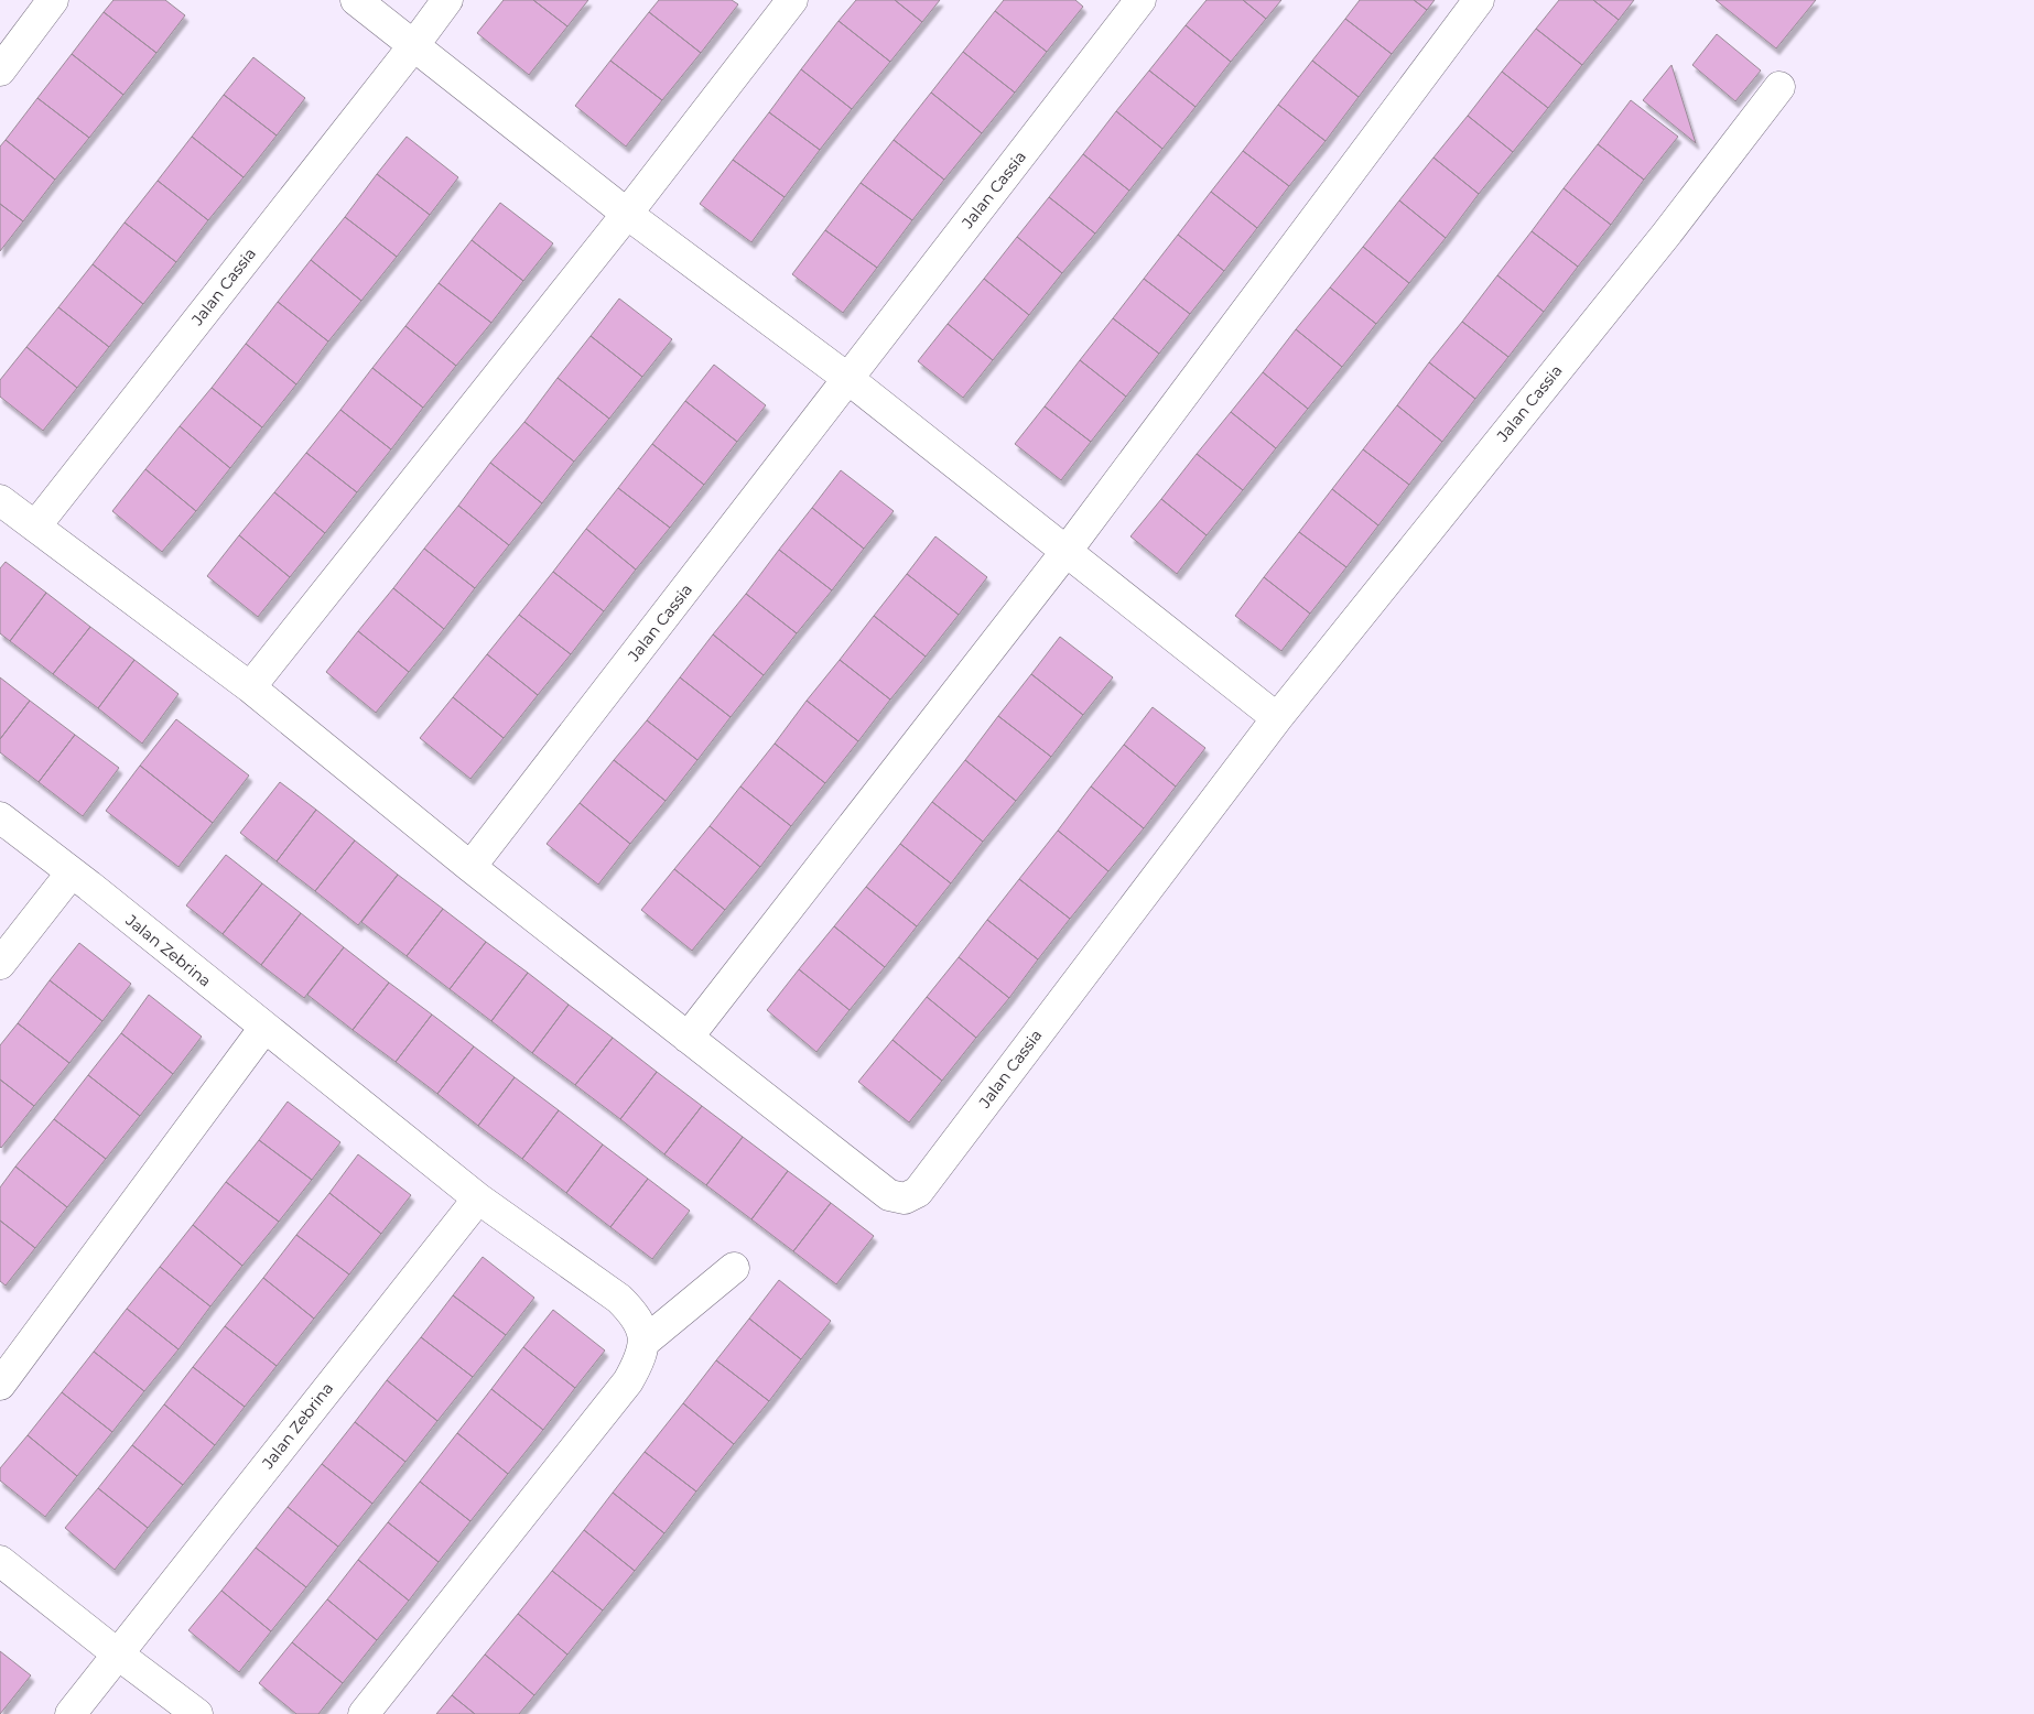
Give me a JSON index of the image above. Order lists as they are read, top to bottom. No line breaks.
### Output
{"streets":{"street":["Jalan Cassia","Jalan Zebrina"]}}
